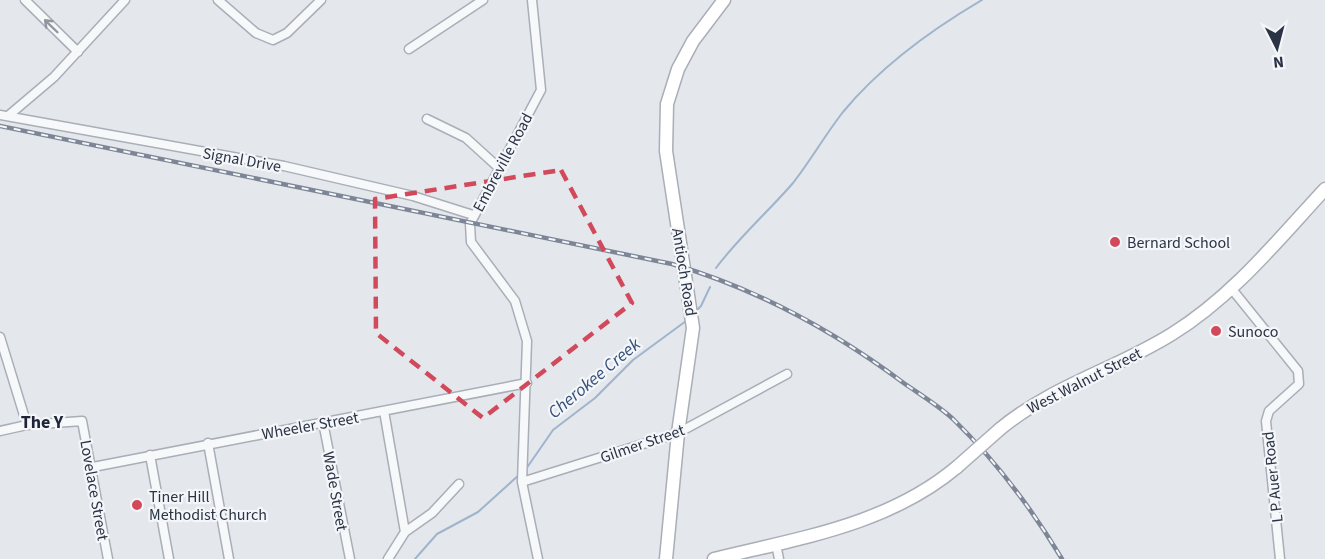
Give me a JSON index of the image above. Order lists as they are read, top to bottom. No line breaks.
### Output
{"streets":{"main road":["Antioch Road","West Walnut Street"],"street":["Signal Drive","Embreville Road","Wheeler Street","Gilmer Street","L P Auer Road","Lovelace Street","Wade Street"]},"crossings":[["Signal Drive","Embreville Road"],["Embreville Road","Wheeler Street"],["Embreville Road","Gilmer Street"],["Antioch Road","Gilmer Street"],["West Walnut Street","L P Auer Road"],["Wheeler Street","Lovelace Street"],["Wheeler Street","Wade Street"]],"districts":["The Y"],"water":["Cherokee Creek"],"places":["Bernard School","Sunoco","Tiner Hill Methodist Church"],"north":"bottom"}
